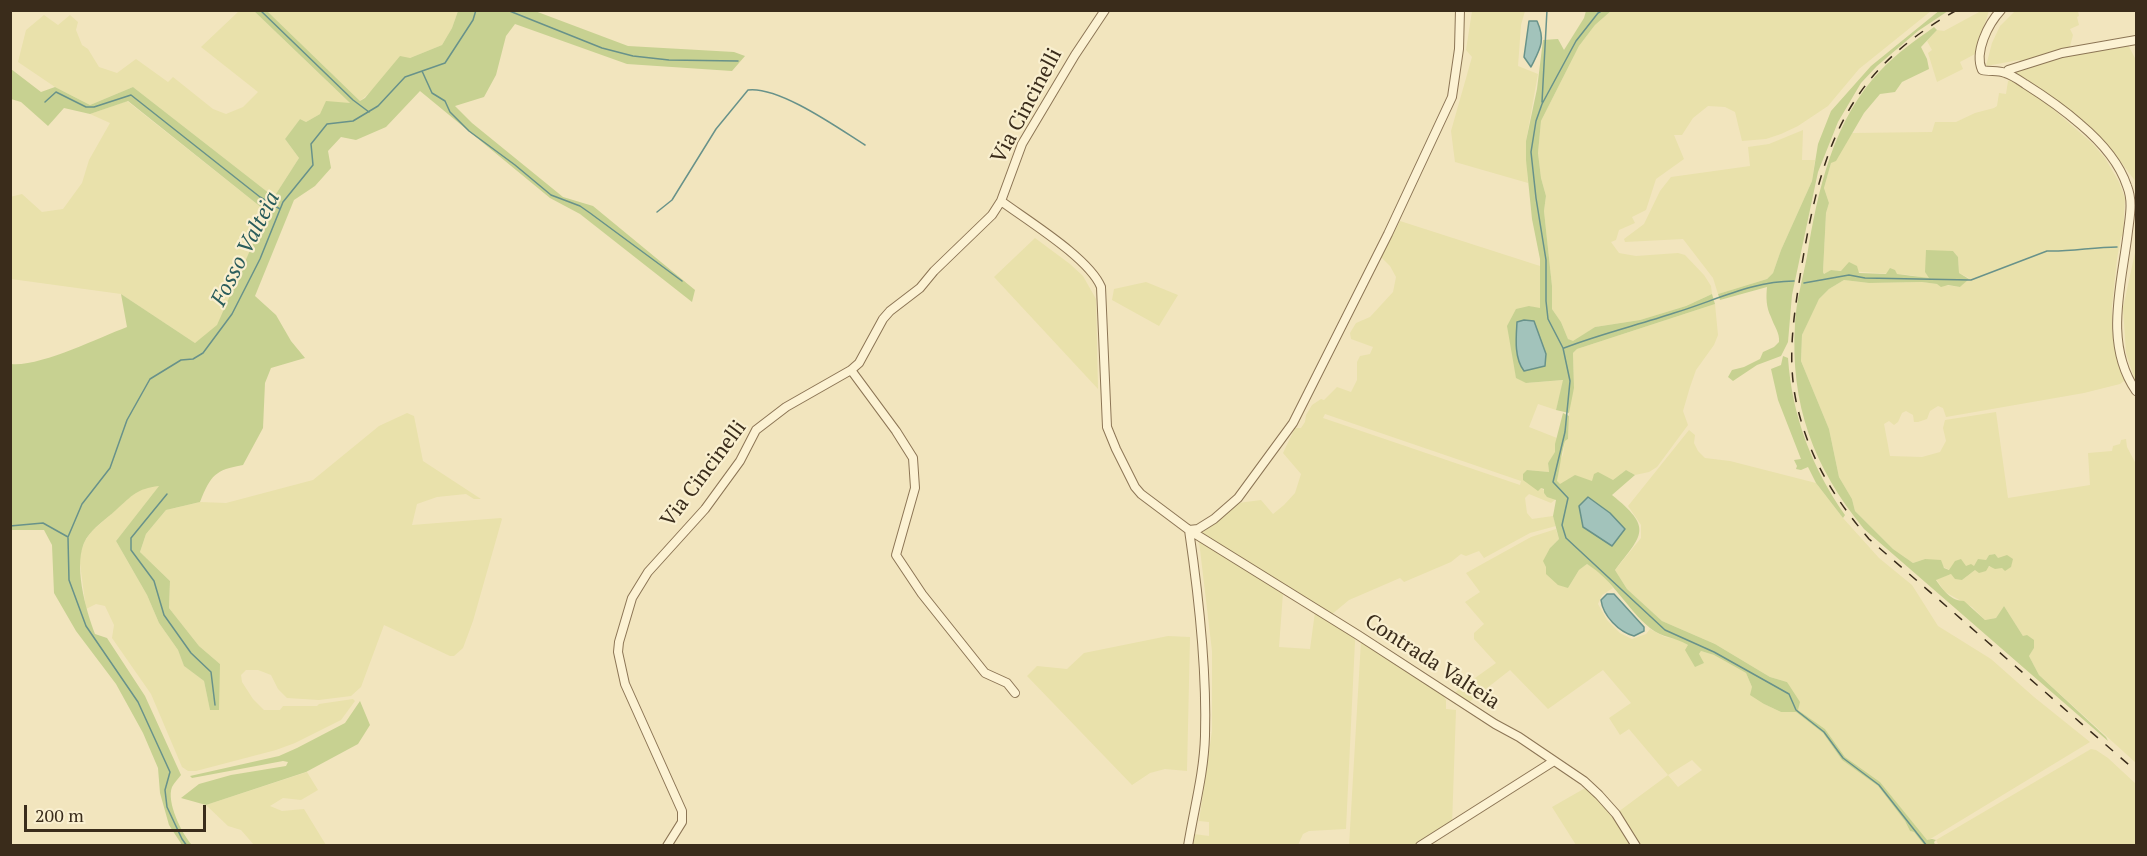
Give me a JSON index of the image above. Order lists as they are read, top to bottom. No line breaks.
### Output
{"streets":{"street":["Via Cincinelli","Contrada Valteia"]},"crossings":[["Via Cincinelli","Contrada Valteia"]],"water":["Fosso Valteia"],"scale_bar":"200 m"}
